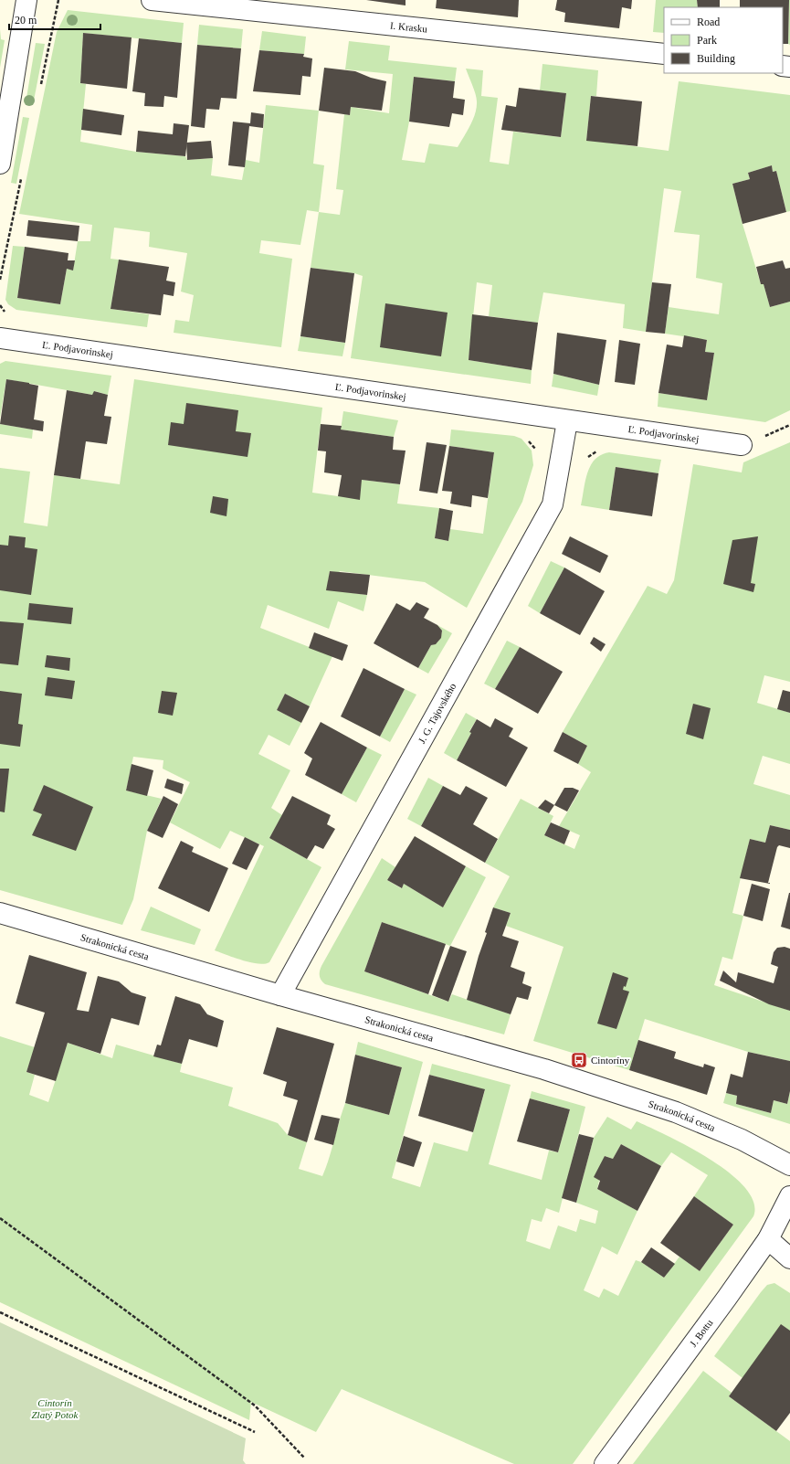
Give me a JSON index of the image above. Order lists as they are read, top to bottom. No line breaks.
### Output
{"streets":{"street":["I. Krasku","Ľ. Podjavorinskej","J. G. Tajovského","Strakonická cesta","J. Bottu"]},"crossings":[["Ľ. Podjavorinskej","J. G. Tajovského"],["J. G. Tajovského","Strakonická cesta"]],"parks":["Cintorín Zlatý Potok"],"places":{"bus stop":["Cintoríny"]},"legend":["Road","Park","Building"],"scale_bar":"20 m"}
